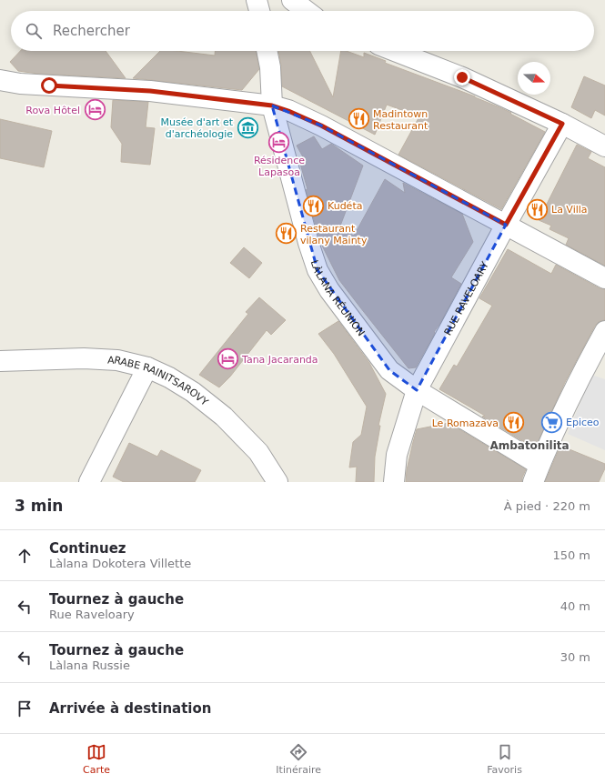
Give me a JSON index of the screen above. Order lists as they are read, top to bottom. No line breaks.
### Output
{"streets":{"street":["LÀLANA RÉUNION","RUE RAVELOARY","ARABE RAINITSAROVY"]},"crossings":[["LÀLANA RÉUNION","RUE RAVELOARY"]],"districts":["Ambatonilita"],"places":{"hotel":["Rova Hôtel","Résidence Lapasoa","Tana Jacaranda"],"restaurant":["Madintown Restaurant","Kudéta","La Villa","Restaurant vilany Mainty","Le Romazava"],"museum":["Musée d'art et d'archéologie"],"supermarket":["Epiceo"]},"north":"right","page":{"search":"Rechercher","heading":["3 min","À pied · 220 m"],"list":[["Continuez","Làlana Dokotera Villette","150 m"],["Tournez à gauche","Rue Raveloary","40 m"],["Tournez à gauche","Làlana Russie","30 m"],"Arrivée à destination"],"nav":["Carte","Itinéraire","Favoris"]}}
